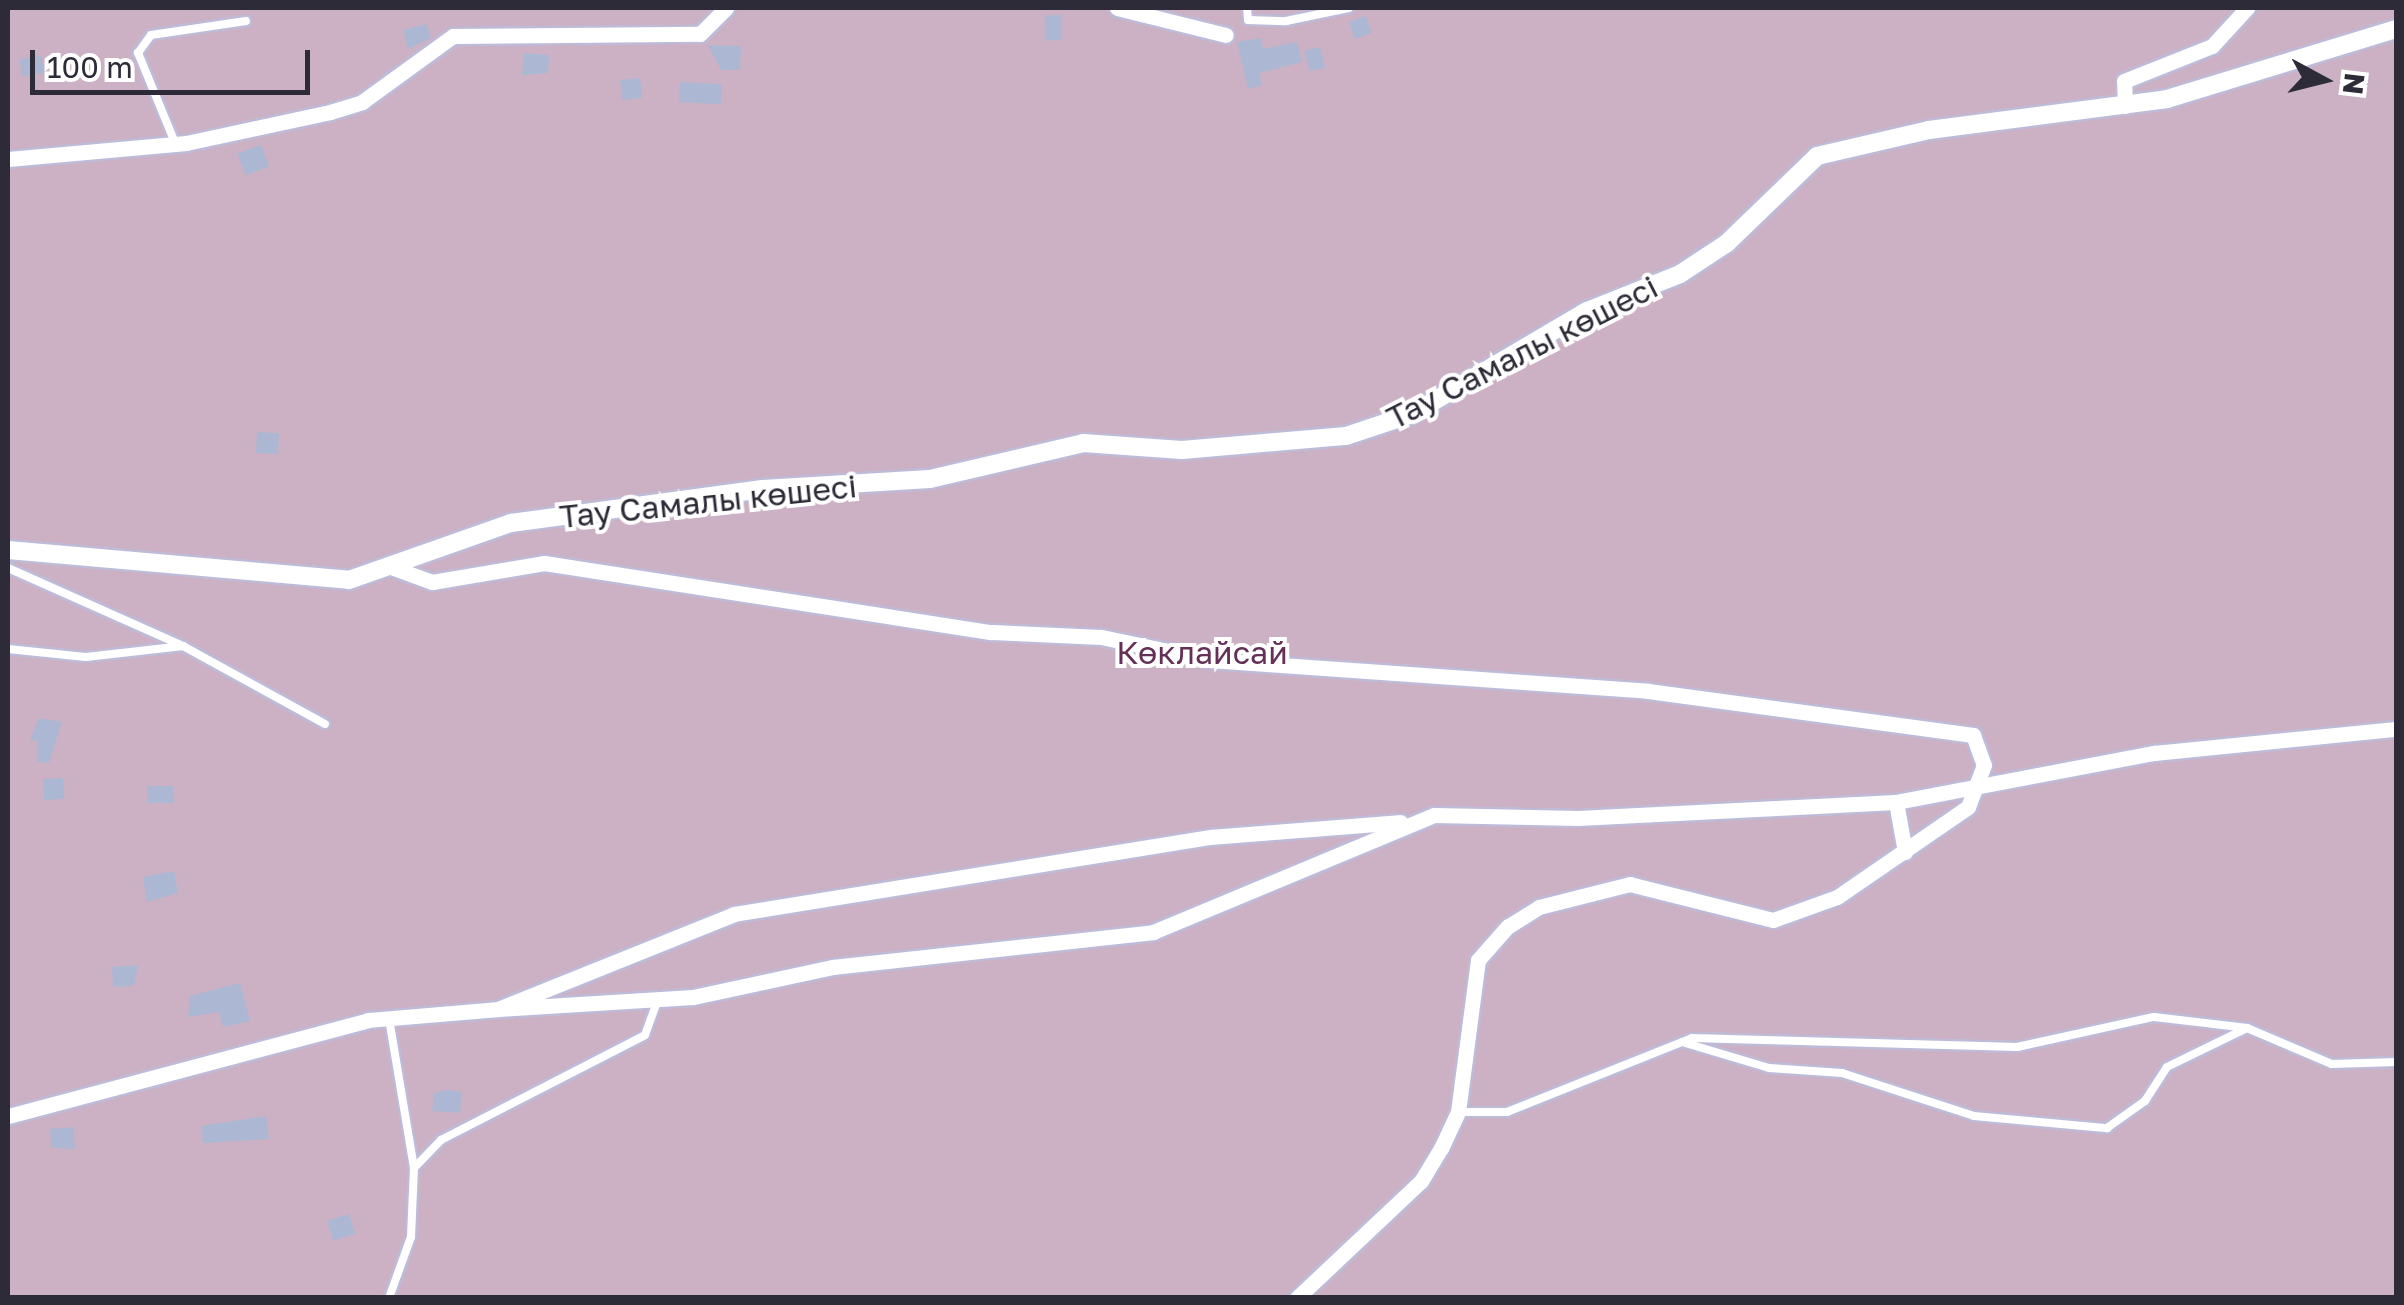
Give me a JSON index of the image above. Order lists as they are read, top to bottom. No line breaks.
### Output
{"streets":{"street":["Тау Самалы көшесі"]},"parks":["Көклайсай"],"scale_bar":"100 m","north":"right"}
